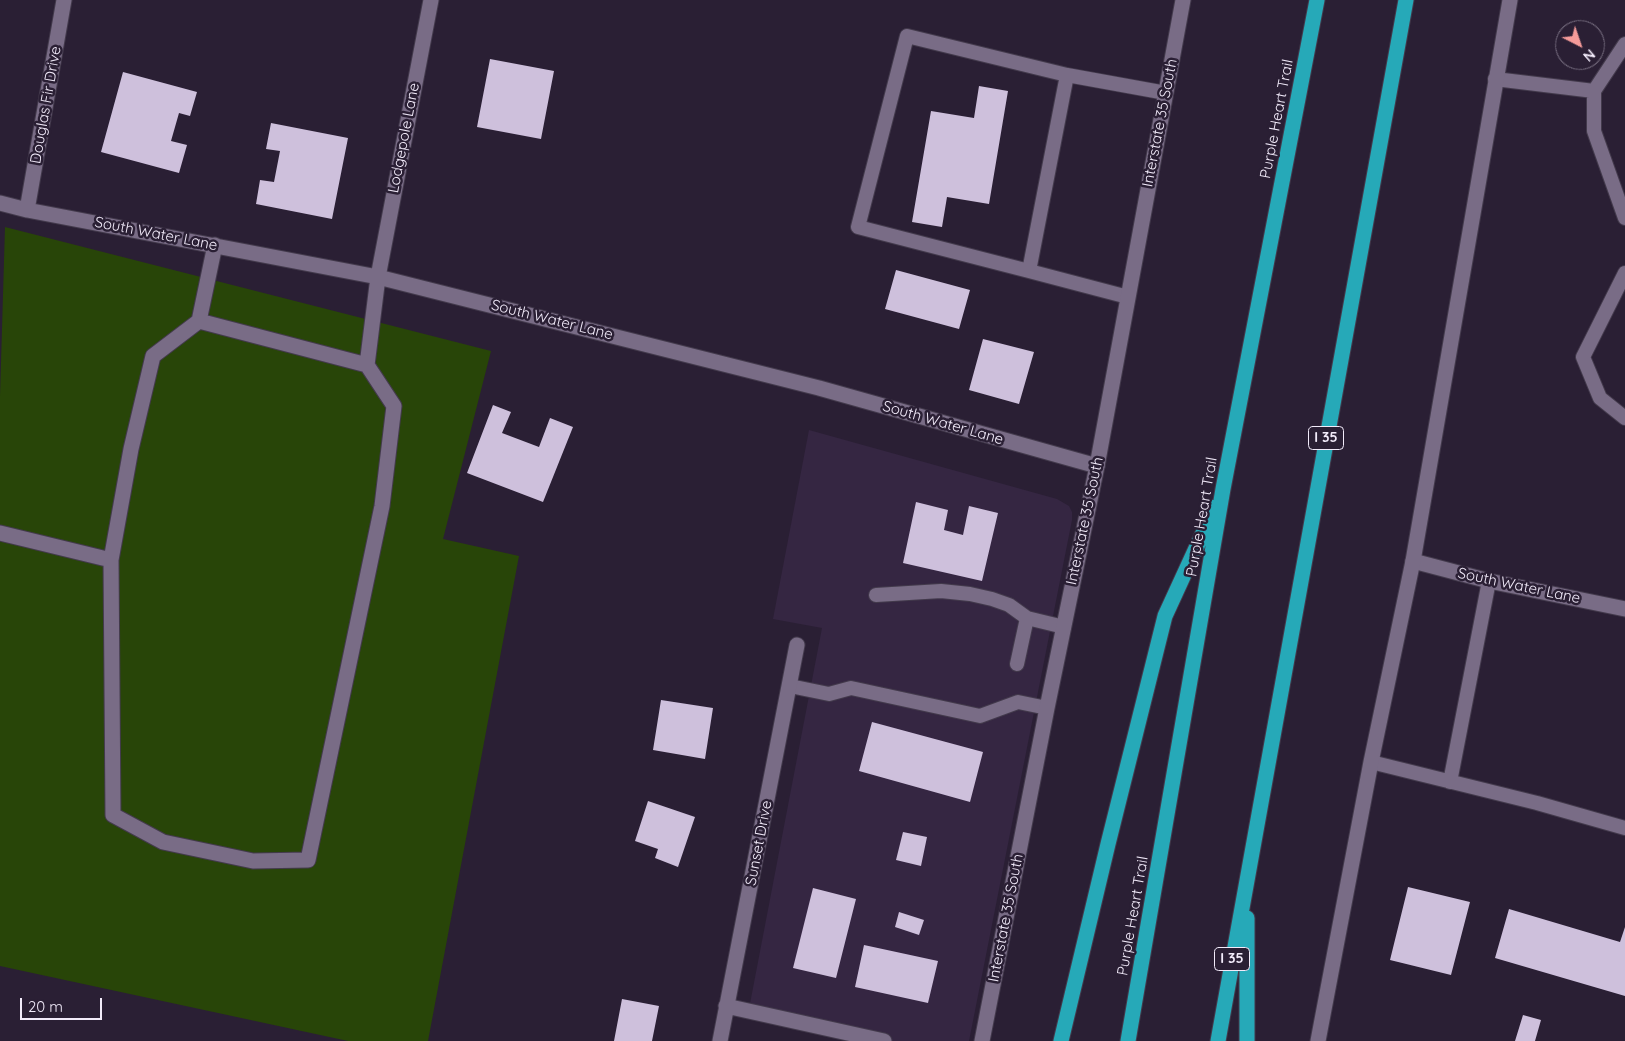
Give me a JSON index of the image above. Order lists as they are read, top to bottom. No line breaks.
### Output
{"streets":{"highway":["Purple Heart Trail","I 35"],"street":["Douglas Fir Drive","Interstate 35 South","Lodgepole Lane","South Water Lane","Sunset Drive"]},"crossings":[["Douglas Fir Drive","South Water Lane"],["Interstate 35 South","South Water Lane"],["Lodgepole Lane","South Water Lane"]],"scale_bar":"20 m","north":"bottom right"}
